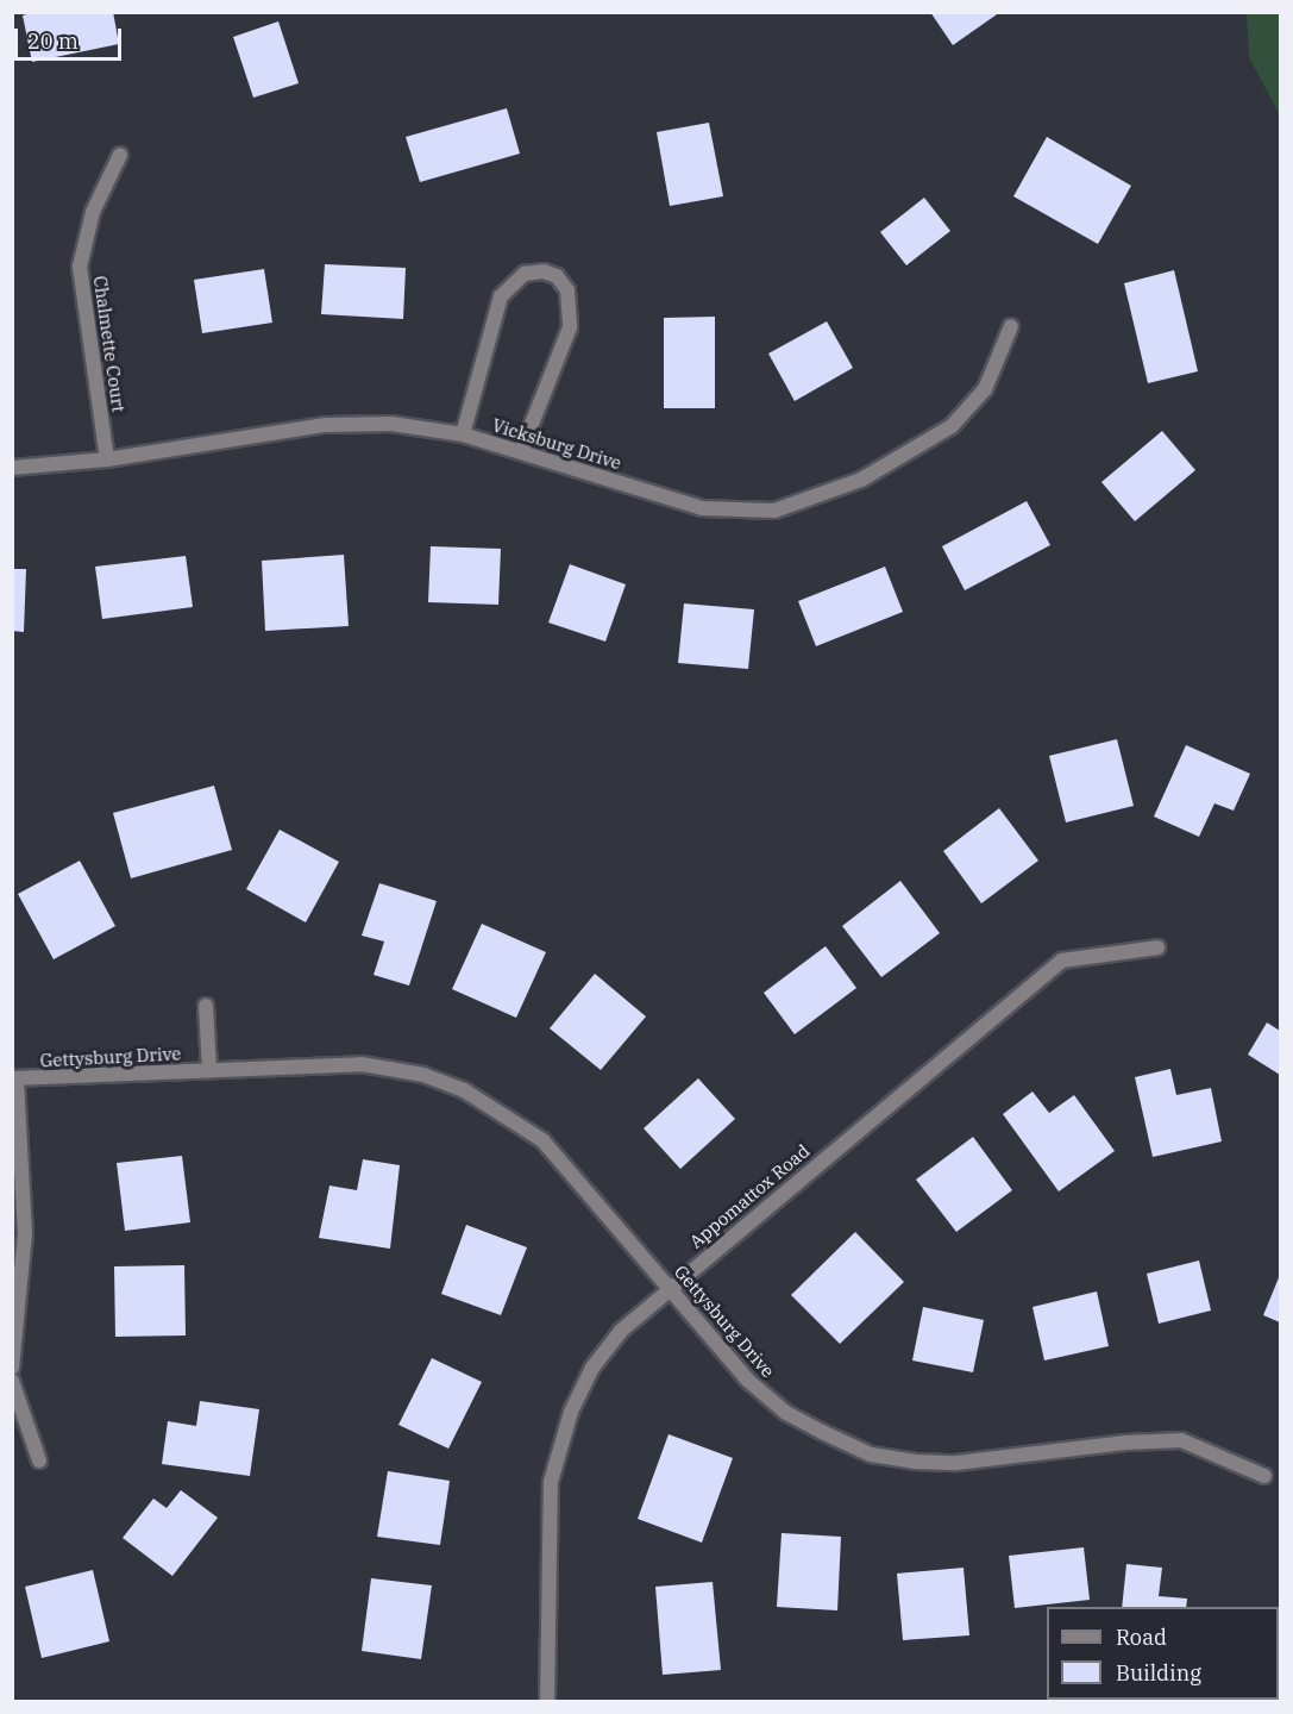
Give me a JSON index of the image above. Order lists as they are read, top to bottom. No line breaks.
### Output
{"streets":{"street":["Chalmette Court","Vicksburg Drive","Gettysburg Drive","Appomattox Road"]},"crossings":[["Chalmette Court","Vicksburg Drive"],["Gettysburg Drive","Appomattox Road"]],"legend":["Road","Building"],"scale_bar":"20 m"}
